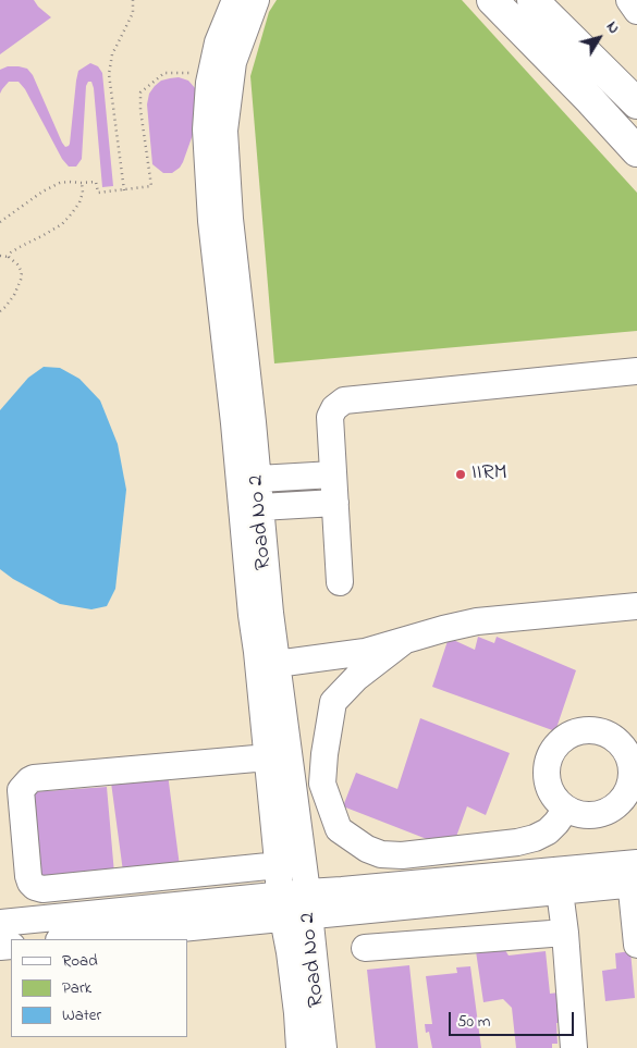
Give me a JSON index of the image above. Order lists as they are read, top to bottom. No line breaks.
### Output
{"streets":{"street":["Road No 2"]},"places":["IIRM"],"legend":["Road","Park","Water"],"scale_bar":"50 m","north":"top right"}
